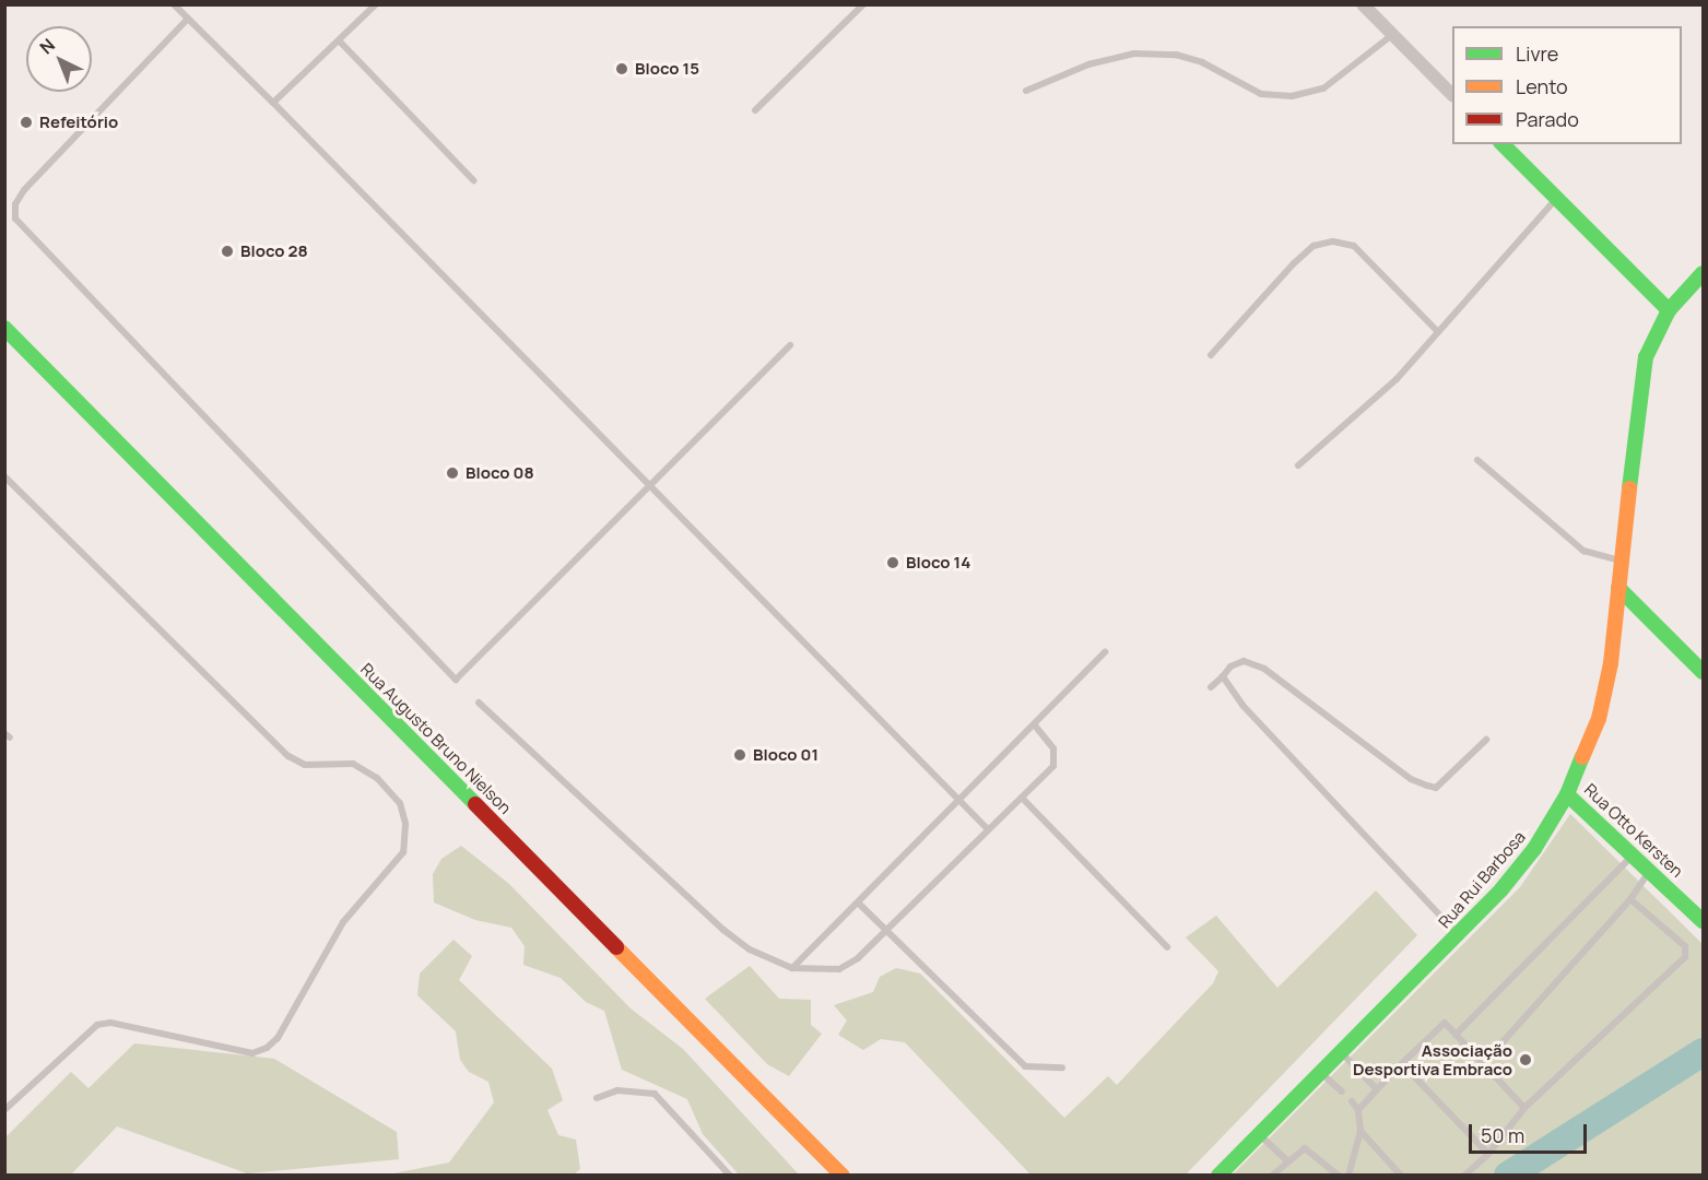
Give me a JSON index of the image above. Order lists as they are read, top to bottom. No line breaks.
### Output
{"streets":{"main road":["Rua Augusto Bruno Nielson","Rua Otto Kersten","Rua Rui Barbosa"]},"crossings":[["Rua Otto Kersten","Rua Rui Barbosa"]],"places":["Bloco 15","Refeitório","Bloco 28","Bloco 08","Bloco 14","Bloco 01","Associação Desportiva Embraco"],"legend":["Livre","Lento","Parado"],"scale_bar":"50 m","north":"top left"}
